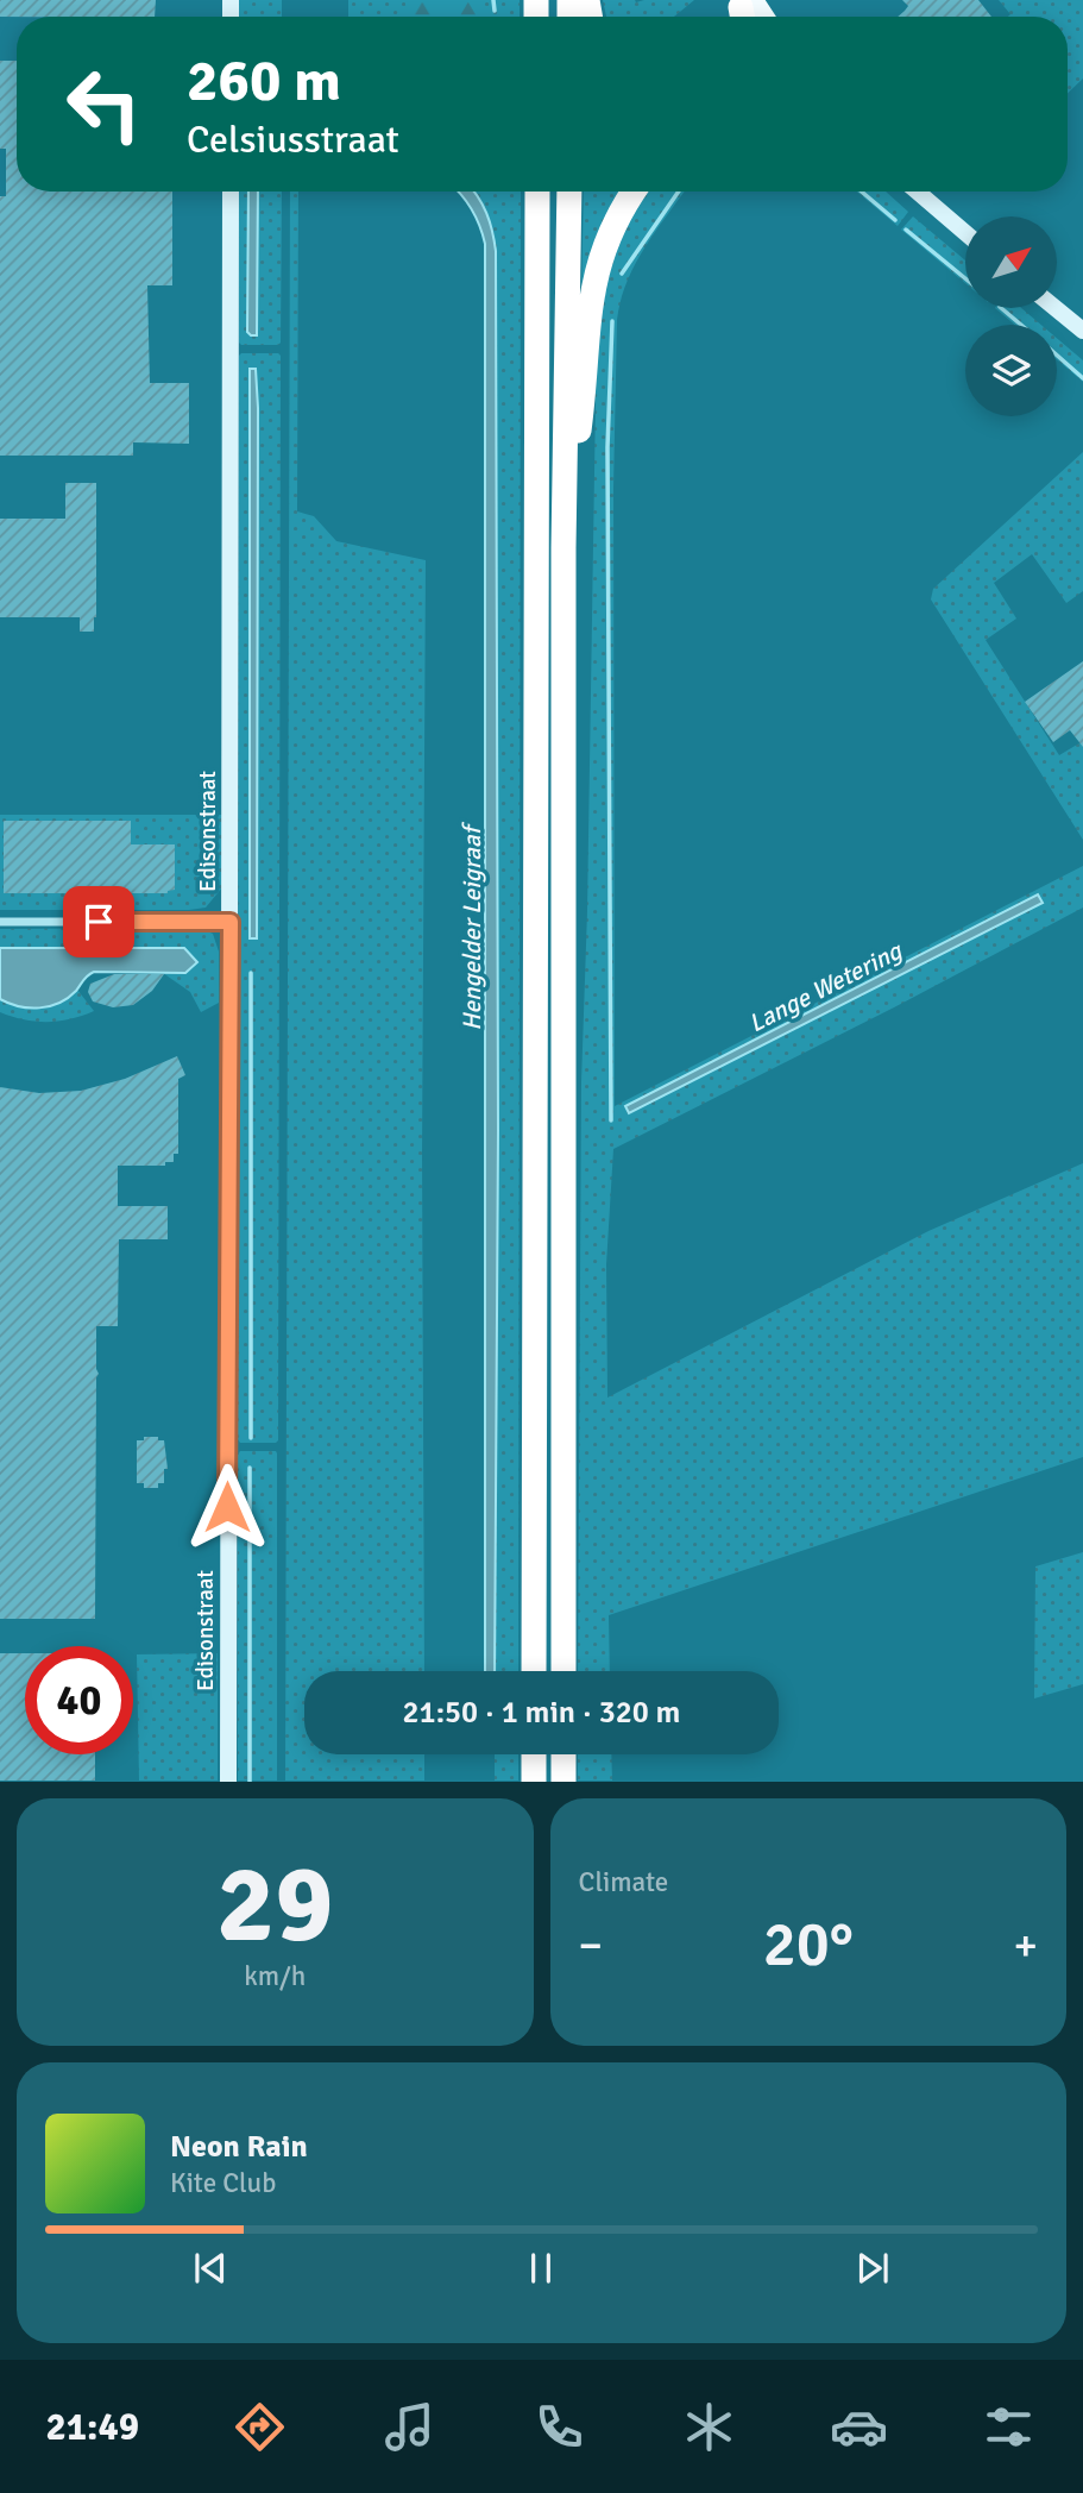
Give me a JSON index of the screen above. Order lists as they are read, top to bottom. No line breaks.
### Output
{"streets":{"street":["Edisonstraat"]},"water":["Hengelder Leigraaf","Lange Wetering"],"north":"top right","page":{"turn":["260 m","Celsiusstraat"],"limit":"40","trip":"21:50 · 1 min · 320 m","tile":[["29","km/h"],"Climate"],"heat":["−","20°","+"],"song":["Neon Rain","Kite Club"],"tabs":"21:49"}}
